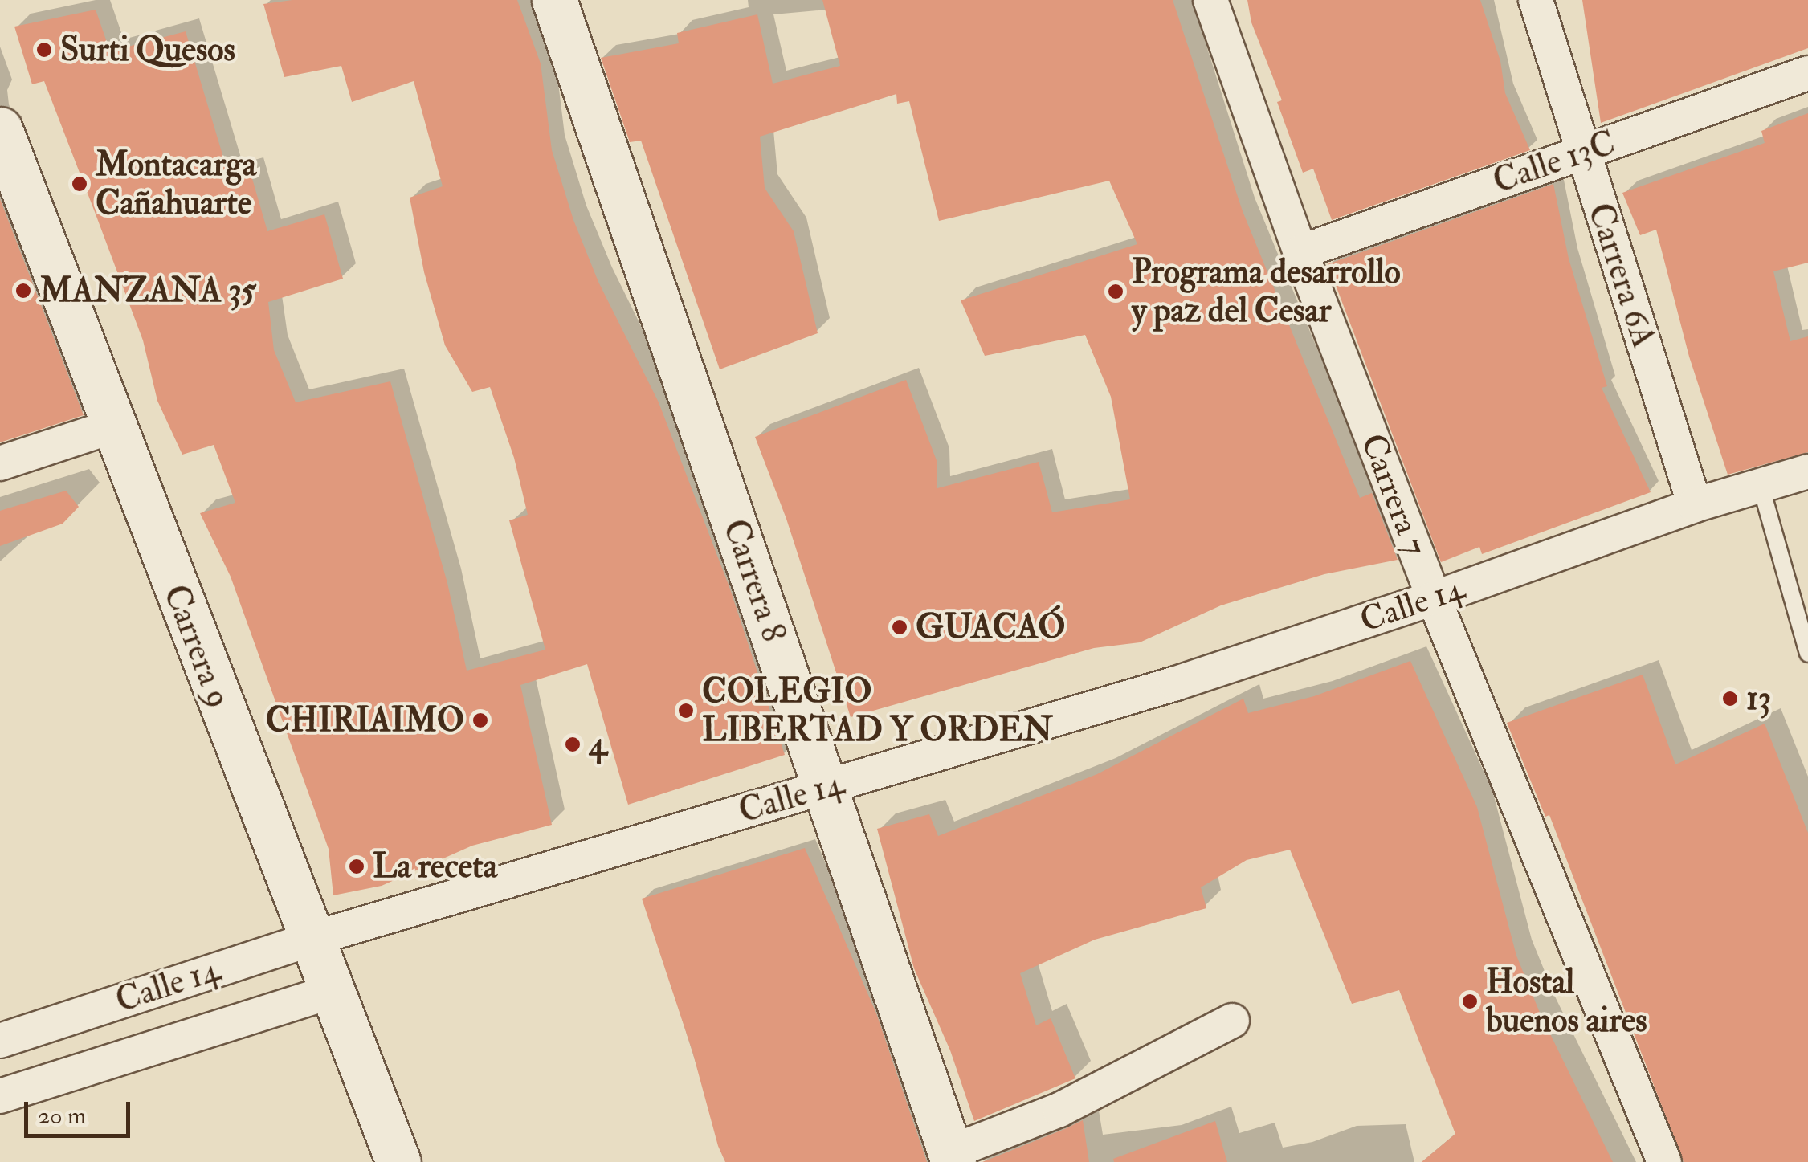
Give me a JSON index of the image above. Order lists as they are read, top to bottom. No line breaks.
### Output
{"streets":{"street":["Calle 13C","Carrera 6A","Carrera 7","Carrera 8","Calle 14","Carrera 9"]},"crossings":[["Calle 13C","Carrera 6A"],["Calle 13C","Carrera 7"],["Carrera 6A","Calle 14"],["Carrera 7","Calle 14"],["Carrera 8","Calle 14"],["Calle 14","Carrera 9"]],"places":["Surti Quesos","Montacarga Cañahuarte","MANZANA 35","Programa desarrollo y paz del Cesar","GUACAÓ","13","COLEGIO LIBERTAD Y ORDEN","CHIRIAIMO","4","La receta","Hostal buenos aires"],"scale_bar":"20 m"}
